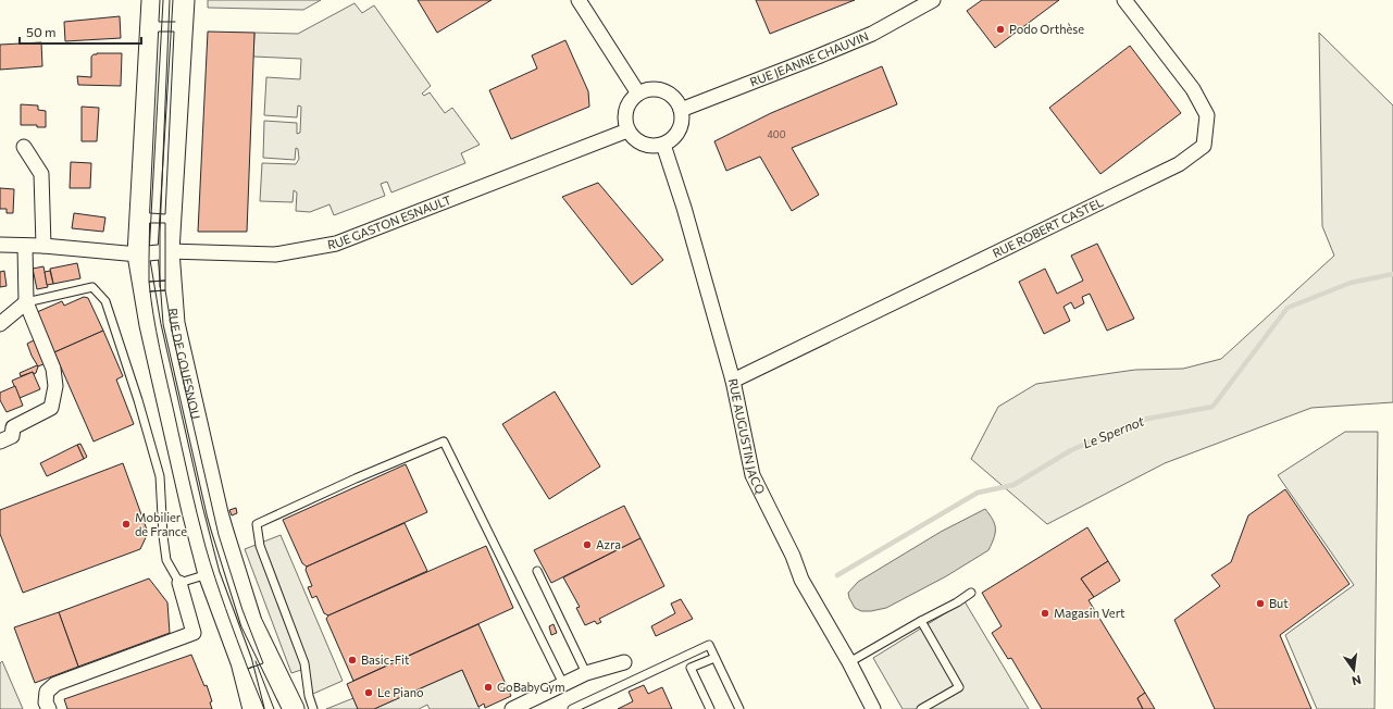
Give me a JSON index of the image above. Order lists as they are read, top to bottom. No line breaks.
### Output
{"streets":{"main road":["RUE DE GOUESNOU"],"street":["RUE JEANNE CHAUVIN","RUE GASTON ESNAULT","RUE ROBERT CASTEL","RUE AUGUSTIN JACQ"]},"crossings":[["RUE JEANNE CHAUVIN","RUE GASTON ESNAULT"],["RUE JEANNE CHAUVIN","RUE AUGUSTIN JACQ"],["RUE GASTON ESNAULT","RUE DE GOUESNOU"],["RUE GASTON ESNAULT","RUE AUGUSTIN JACQ"],["RUE ROBERT CASTEL","RUE AUGUSTIN JACQ"]],"water":["Le Spernot"],"places":["Podo Orthèse","Mobilier de France","Azra","But","Magasin Vert","Basic-Fit","GoBabyGym","Le Piano"],"house_numbers":["400"],"scale_bar":"50 m","north":"bottom"}
